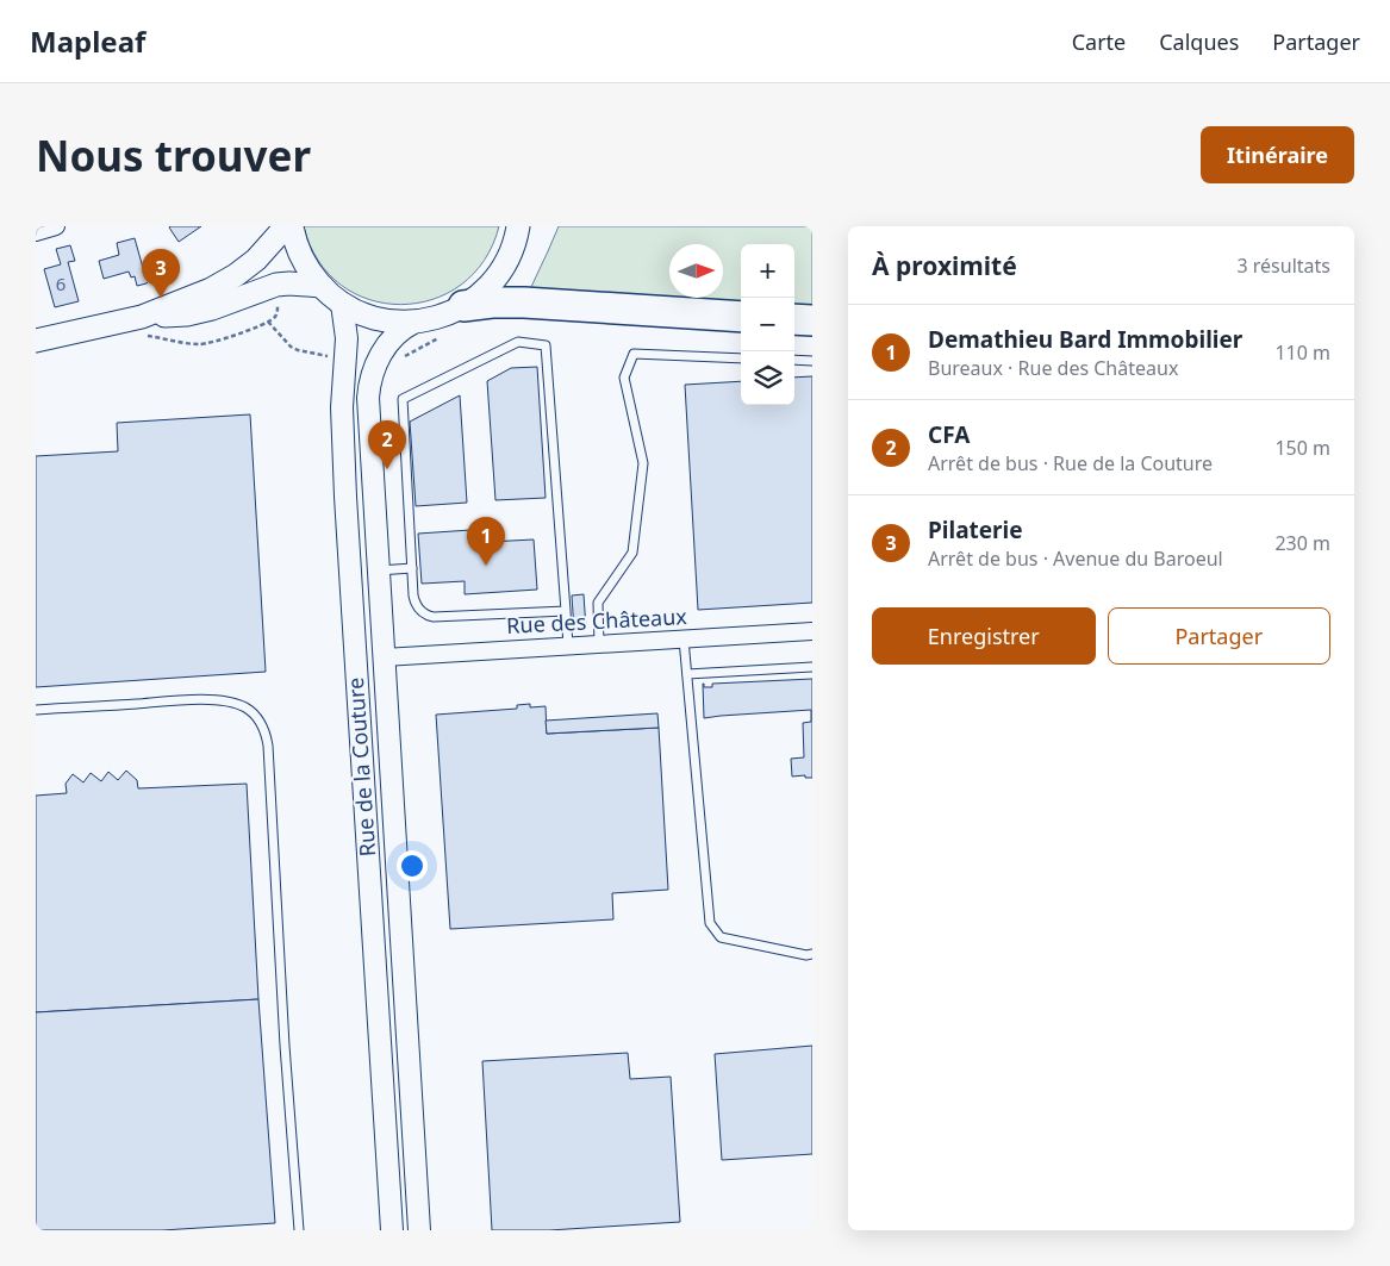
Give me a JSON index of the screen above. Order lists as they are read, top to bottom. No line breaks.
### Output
{"streets":{"street":["Rue des Châteaux","Rue de la Couture"]},"crossings":[["Rue des Châteaux","Rue de la Couture"]],"house_numbers":["6"],"north":"right","page":{"header":"Mapleaf","nav":["Carte","Calques","Partager"],"buttons":["Itinéraire",["Enregistrer","Partager"]],"title":"Nous trouver","heading":["À proximité","3 résultats"],"map_buttons":["+","−"],"pins":["3","2","1"],"list":[{"mark":"1","name":"Demathieu Bard Immobilier","note":"Bureaux · Rue des Châteaux","value":"110 m"},{"mark":"2","name":"CFA","note":"Arrêt de bus · Rue de la Couture","value":"150 m"},{"mark":"3","name":"Pilaterie","note":"Arrêt de bus · Avenue du Baroeul","value":"230 m"}]}}
